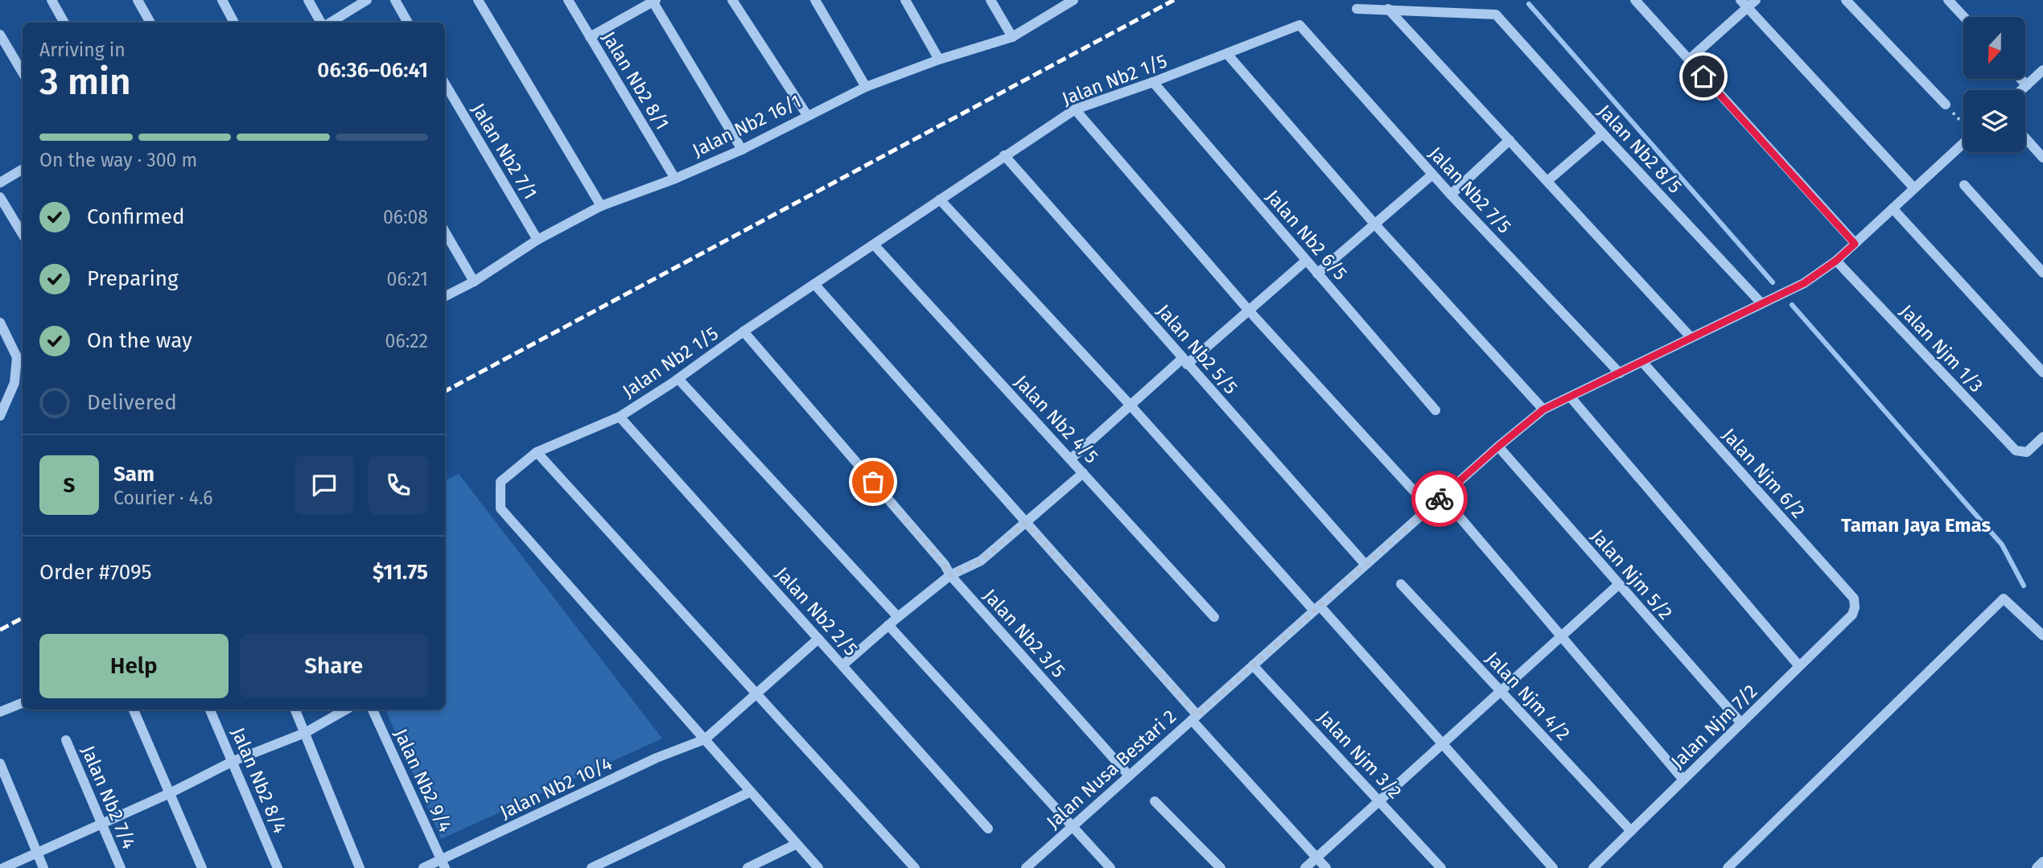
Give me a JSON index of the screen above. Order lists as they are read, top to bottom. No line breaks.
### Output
{"streets":{"street":["Jalan Nb2 1/5","Jalan Nb2 8/1","Jalan Nb2 16/1","Jalan Nb2 8/5","Jalan Nb2 7/1","Jalan Nb2 7/5","Jalan Nb2 6/5","Jalan Njm 1/3","Jalan Nb2 5/5","Jalan Nb2 4/5","Jalan Njm 6/2","Jalan Njm 5/2","Jalan Nb2 2/5","Jalan Nb2 3/5","Jalan Njm 4/2","Jalan Njm 7/2","Jalan Njm 3/2","Jalan Nusa Bestari 2","Jalan Nb2 8/4","Jalan Nb2 9/4","Jalan Nb2 10/4","Jalan Nb2 7/4"]},"crossings":[["Jalan Nb2 1/5","Jalan Nb2 7/5"],["Jalan Nb2 1/5","Jalan Nb2 6/5"],["Jalan Nb2 1/5","Jalan Nb2 5/5"],["Jalan Nb2 1/5","Jalan Nb2 4/5"],["Jalan Nb2 1/5","Jalan Nb2 2/5"],["Jalan Nb2 1/5","Jalan Nb2 3/5"],["Jalan Nb2 1/5","Jalan Nb2 10/4"],["Jalan Nb2 8/1","Jalan Nb2 16/1"],["Jalan Nb2 16/1","Jalan Nb2 7/1"],["Jalan Nb2 8/5","Jalan Nusa Bestari 2"],["Jalan Nb2 7/5","Jalan Nusa Bestari 2"],["Jalan Njm 1/3","Jalan Nusa Bestari 2"],["Jalan Nb2 5/5","Jalan Nusa Bestari 2"],["Jalan Njm 6/2","Jalan Njm 7/2"],["Jalan Njm 6/2","Jalan Nusa Bestari 2"],["Jalan Njm 5/2","Jalan Njm 7/2"],["Jalan Njm 5/2","Jalan Nusa Bestari 2"],["Jalan Nb2 3/5","Jalan Nusa Bestari 2"],["Jalan Njm 4/2","Jalan Njm 7/2"],["Jalan Njm 3/2","Jalan Nusa Bestari 2"],["Jalan Nb2 9/4","Jalan Nb2 10/4"]],"districts":["Taman Jaya Emas"],"north":"bottom","page":{"heading":["3 min","Arriving in","06:36–06:41"],"panel":["Sam","Courier · 4.6","Order #7095","$11.75"],"bar":"On the way · 300 m","list":[["Confirmed","06:08"],["Preparing","06:21"],["On the way","06:22"],"Delivered"],"round":"S","buttons":["Help","Share"]}}
